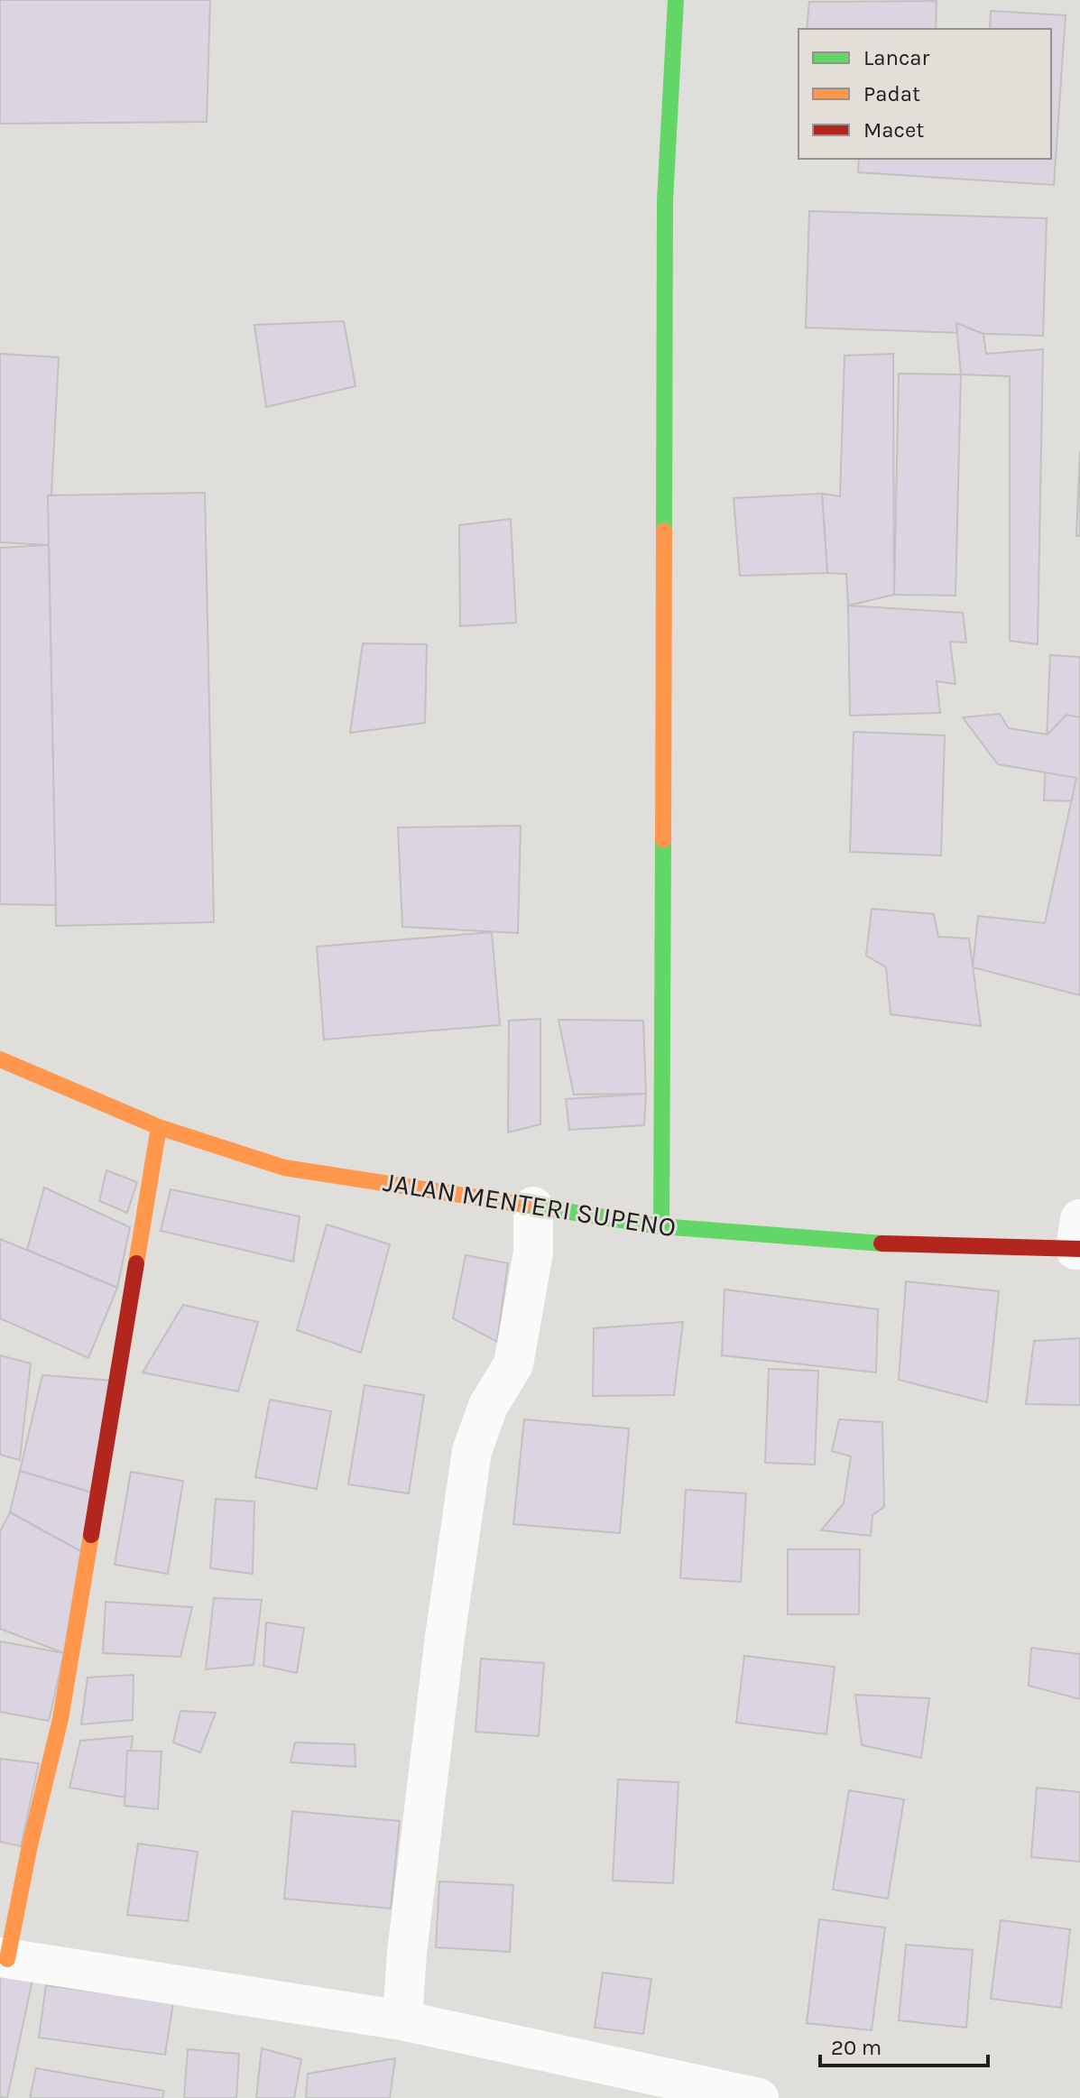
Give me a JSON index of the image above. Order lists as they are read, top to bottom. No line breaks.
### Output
{"streets":{"street":["JALAN MENTERI SUPENO"]},"legend":["Lancar","Padat","Macet"],"scale_bar":"20 m"}
